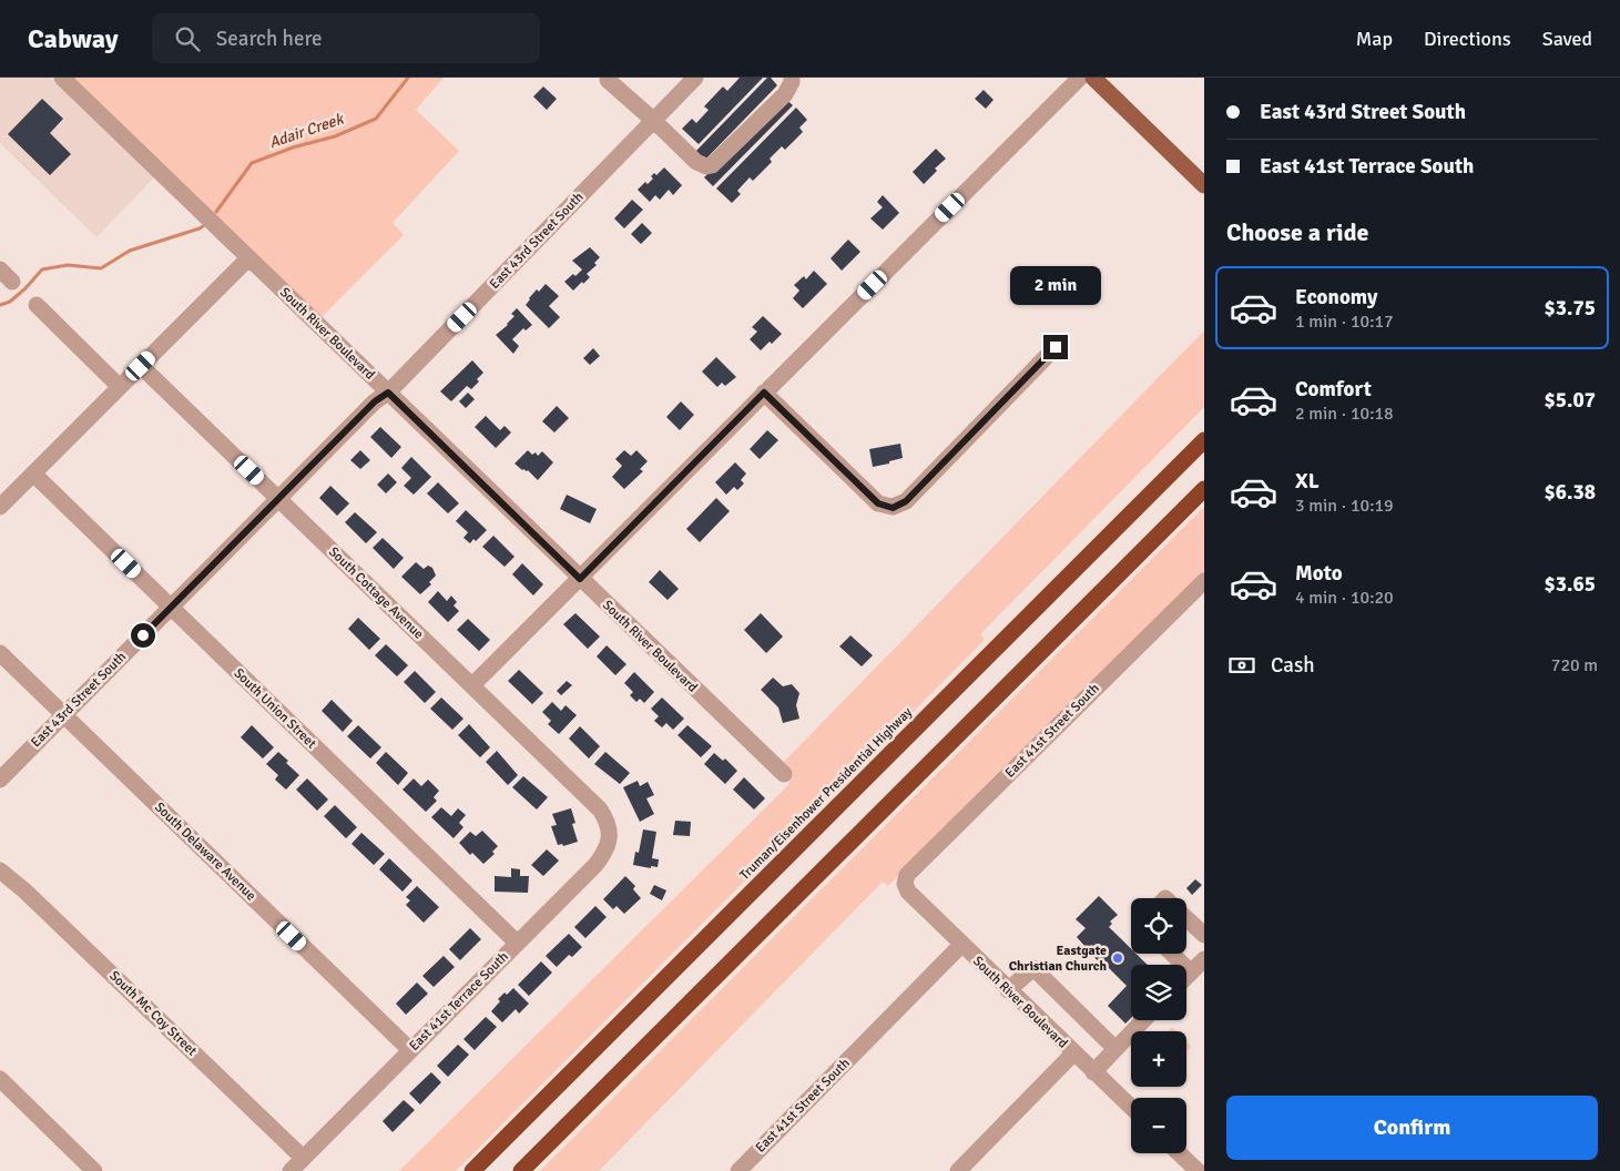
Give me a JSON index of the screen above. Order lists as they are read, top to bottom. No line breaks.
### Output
{"streets":{"highway":["Truman/Eisenhower Presidential Highway"],"street":["East 43rd Street South","South River Boulevard","South Cottage Avenue","South Union Street","East 41st Street South","South Delaware Avenue","East 41st Terrace South","South Mc Coy Street"]},"crossings":[["East 43rd Street South","South River Boulevard"],["East 43rd Street South","South Cottage Avenue"],["East 43rd Street South","South Union Street"],["East 43rd Street South","South Delaware Avenue"],["South River Boulevard","East 41st Street South"],["South Cottage Avenue","East 41st Terrace South"],["South Union Street","East 41st Terrace South"],["South Delaware Avenue","East 41st Terrace South"],["East 41st Terrace South","South Mc Coy Street"]],"water":["Adair Creek"],"places":["Eastgate Christian Church"],"page":{"header":"Cabway","search":"Search here","nav":["Map","Directions","Saved"],"banner":["East 43rd Street South","East 41st Terrace South"],"heading":"Choose a ride","bubble":"2 min","list":[{"name":"Economy","note":"1 min · 10:17","value":"$3.75"},{"name":"Comfort","note":"2 min · 10:18","value":"$5.07"},{"name":"XL","note":"3 min · 10:19","value":"$6.38"},{"name":"Moto","note":"4 min · 10:20","value":"$3.65"}],"pay":["Cash","720 m"],"map_buttons":["+","−"],"buttons":"Confirm"}}
